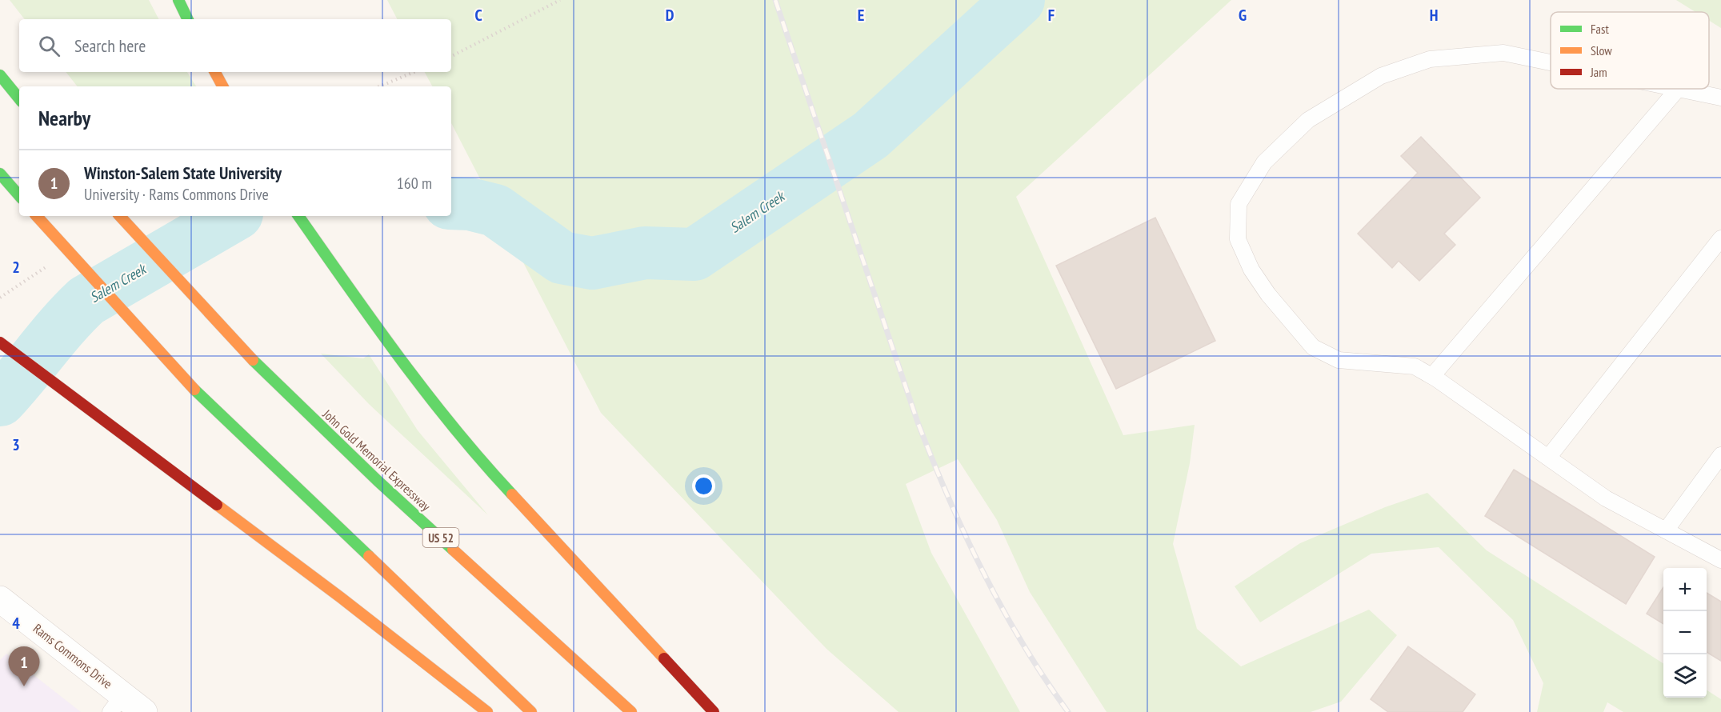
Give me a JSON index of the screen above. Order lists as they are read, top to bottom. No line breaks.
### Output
{"streets":{"highway":["John Gold Memorial Expressway","US 52"],"street":["Rams Commons Drive"]},"water":["Salem Creek"],"legend":["Fast","Slow","Jam"],"page":{"search":"Search here","heading":"Nearby","list":[{"mark":"1","name":"Winston-Salem State University","note":"University · Rams Commons Drive","value":"160 m"}],"map_buttons":["+","−"],"pins":"1"},"grid":{"columns":["C","D","E","F","G","H"],"rows":["2","3","4"]}}
